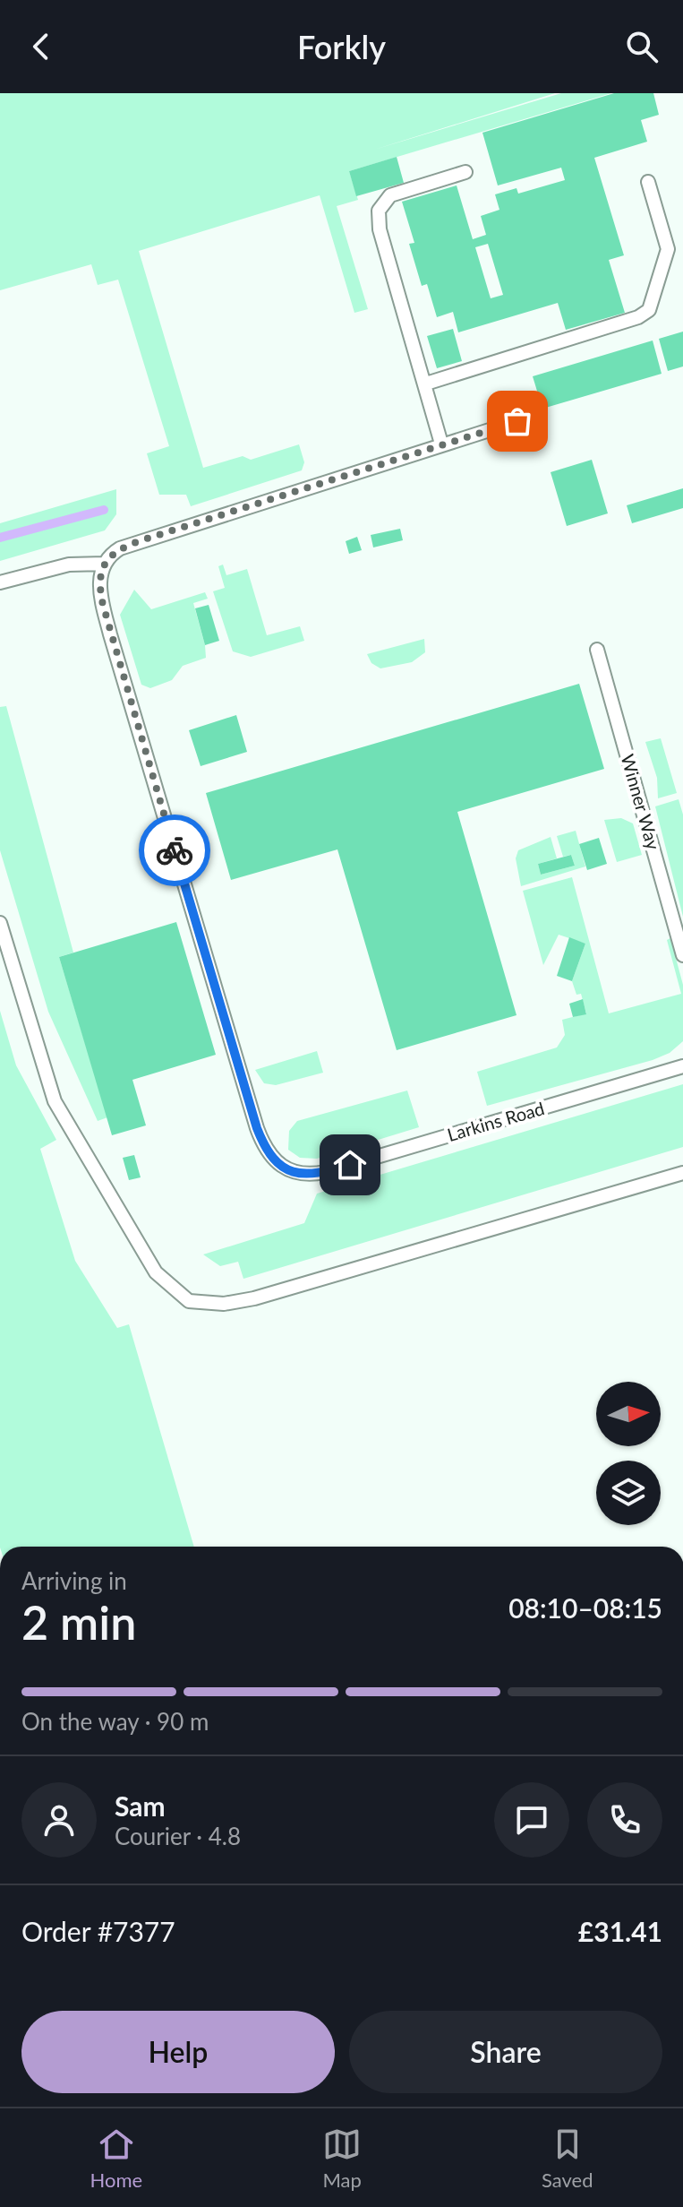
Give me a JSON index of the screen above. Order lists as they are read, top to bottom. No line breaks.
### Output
{"streets":{"lane":["Winner Way","Larkins Road"]},"north":"right","page":{"header":"Forkly","heading":["2 min","Arriving in","08:10–08:15"],"panel":["Sam","Courier · 4.8","Order #7377","£31.41"],"bar":"On the way · 90 m","buttons":["Help","Share"],"tabs":["Home","Map","Saved"]}}
